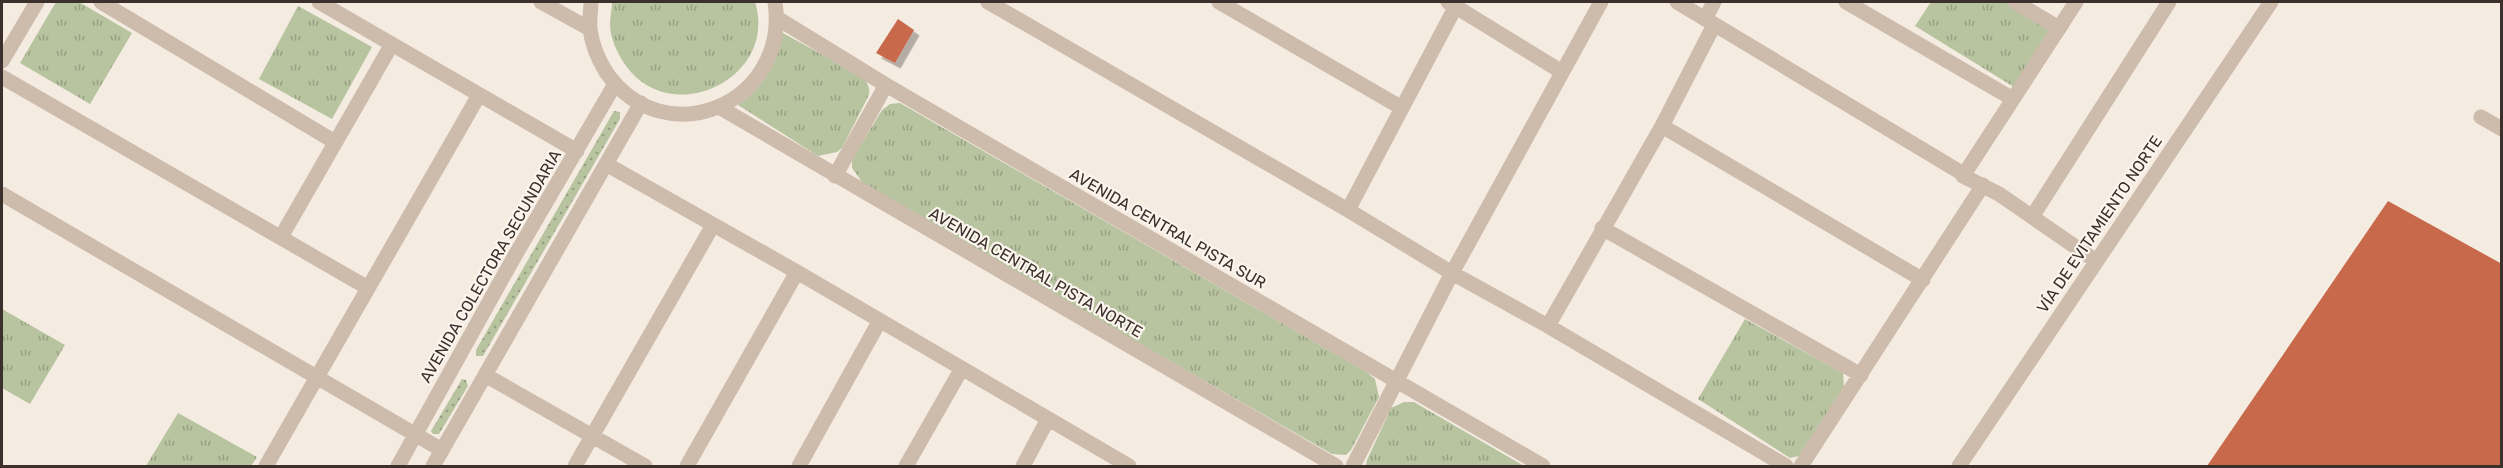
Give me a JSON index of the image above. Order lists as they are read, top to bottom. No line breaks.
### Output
{"streets":{"street":["VÍA DE EVITAMIENTO NORTE","AVENIDA CENTRAL PISTA SUR","AVENIDA COLECTORA SECUNDARIA","AVENIDA CENTRAL PISTA NORTE"]}}
